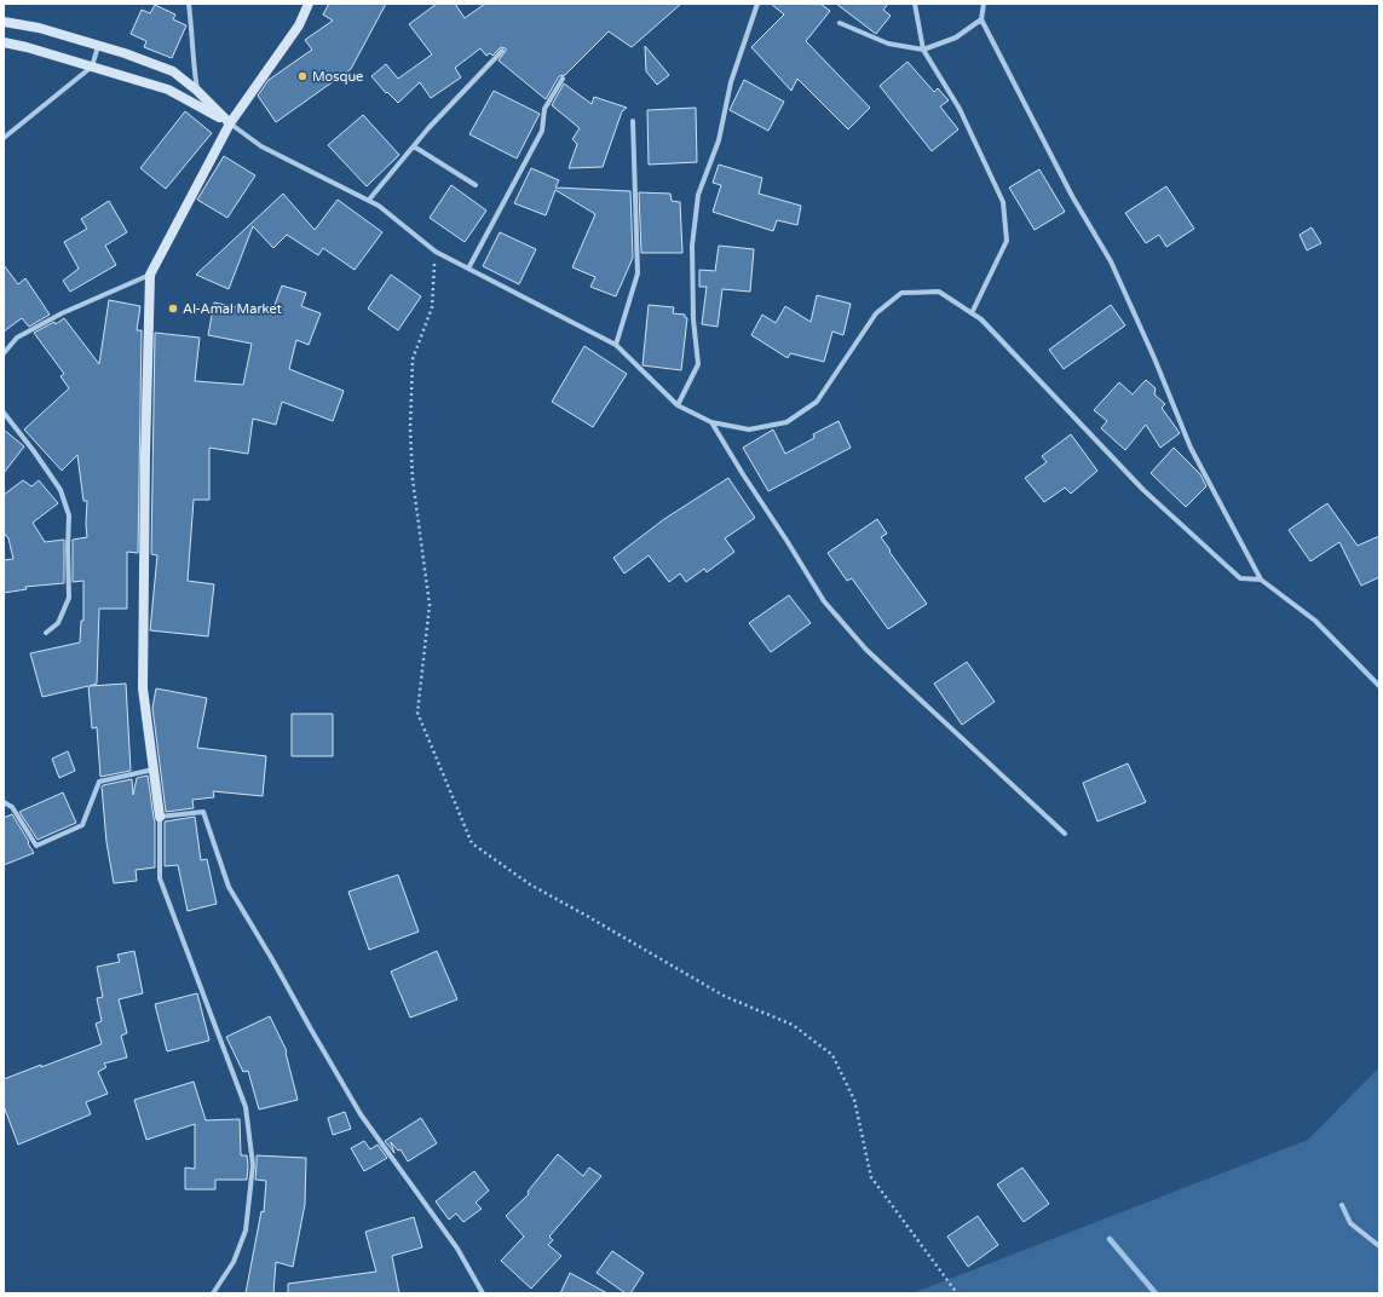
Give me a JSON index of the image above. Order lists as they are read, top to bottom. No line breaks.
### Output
{"places":["Mosque","Al-Amal Market"]}
